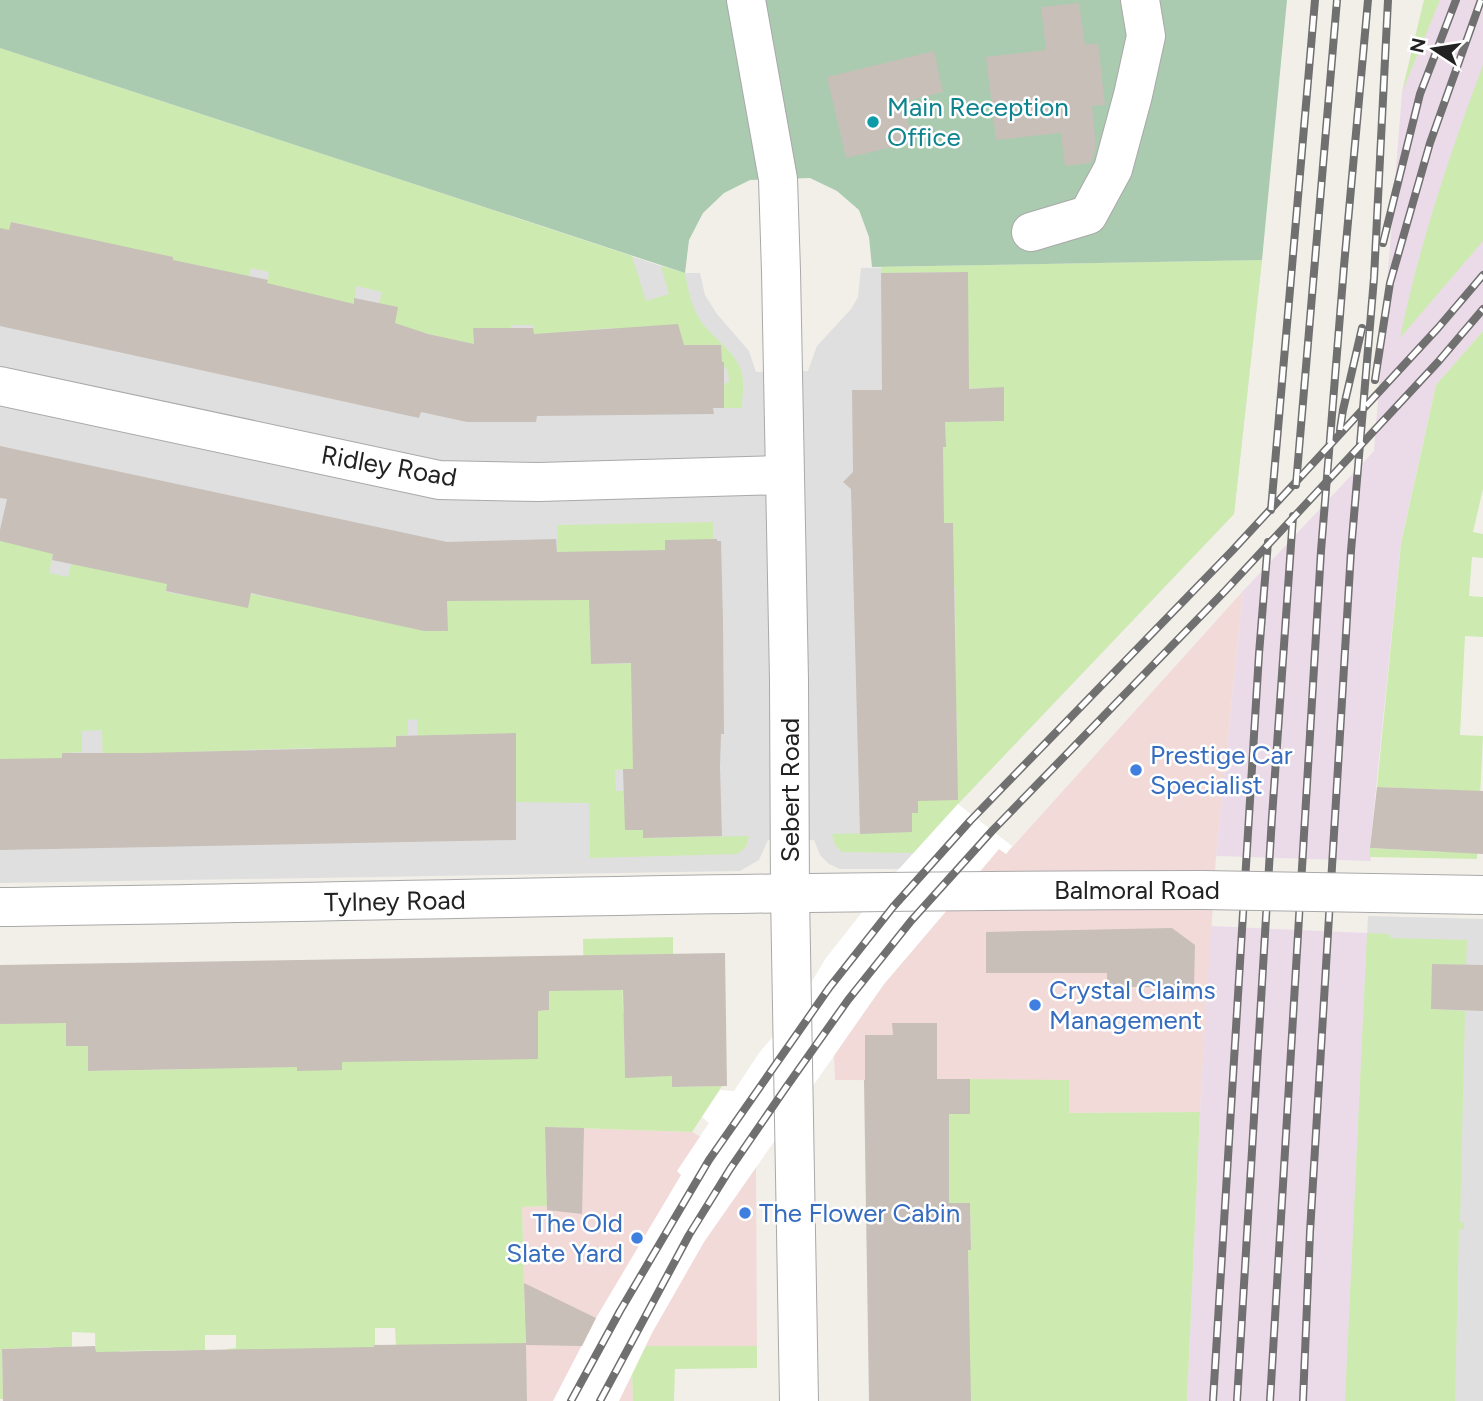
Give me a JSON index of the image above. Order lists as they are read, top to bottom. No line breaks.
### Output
{"streets":{"street":["Ridley Road","Sebert Road","Balmoral Road","Tylney Road"]},"crossings":[["Ridley Road","Sebert Road"],["Sebert Road","Balmoral Road"],["Sebert Road","Tylney Road"],["Balmoral Road","Tylney Road"]],"places":["Main Reception Office","Prestige Car Specialist","Crystal Claims Management","The Flower Cabin","The Old Slate Yard"],"north":"left"}
